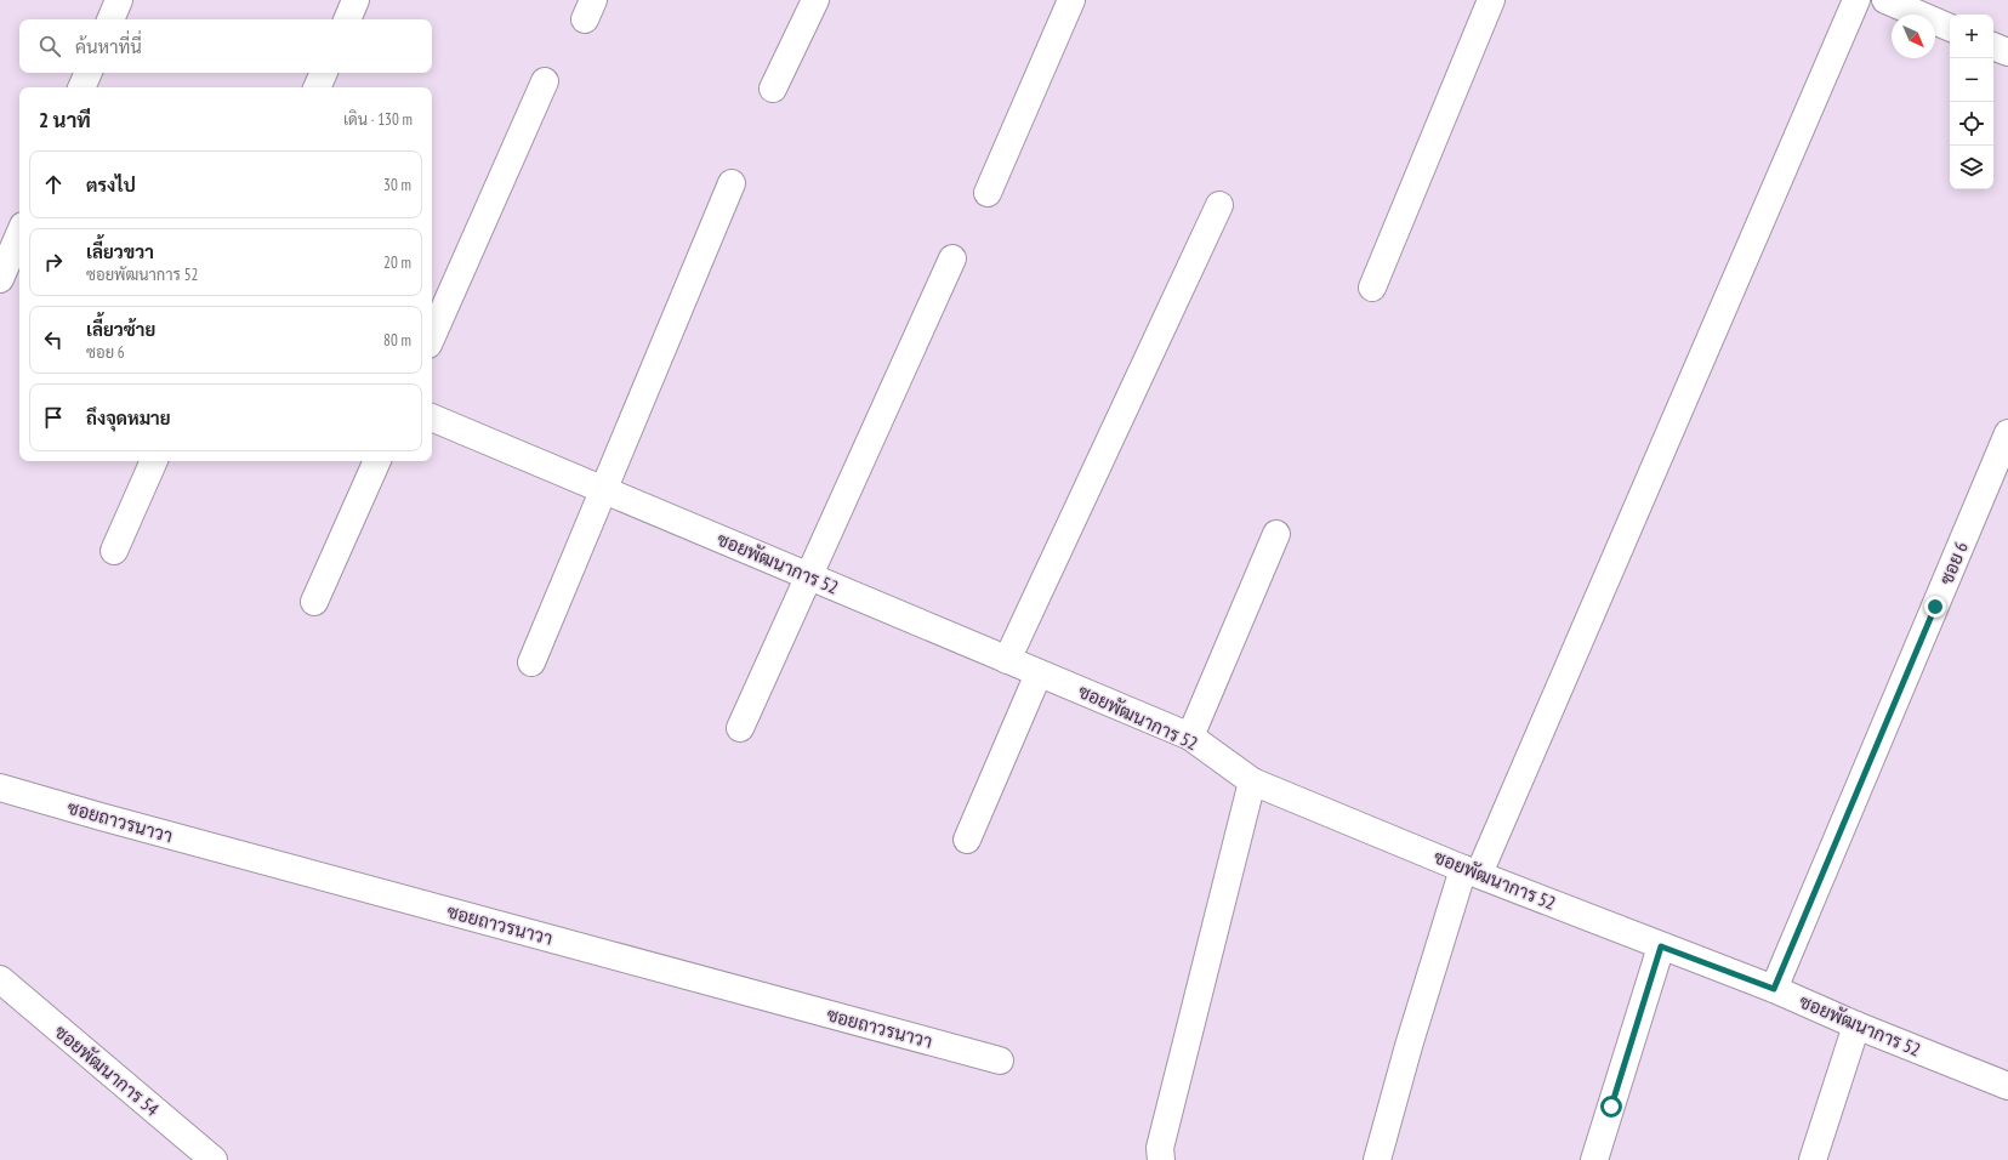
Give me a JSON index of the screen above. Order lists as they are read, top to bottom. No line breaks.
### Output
{"streets":{"street":["ซอยพัฒนาการ 52","ซอย 6","ซอยถาวรนาวา","ซอยพัฒนาการ 54"]},"crossings":[["ซอยพัฒนาการ 52","ซอย 6"]],"north":"bottom right","page":{"map_buttons":["+","−"],"search":"ค้นหาที่นี่","heading":["2 นาที","เดิน · 130 m"],"list":[["ตรงไป","30 m"],["เลี้ยวขวา","ซอยพัฒนาการ 52","20 m"],["เลี้ยวซ้าย","ซอย 6","80 m"],"ถึงจุดหมาย"]}}
